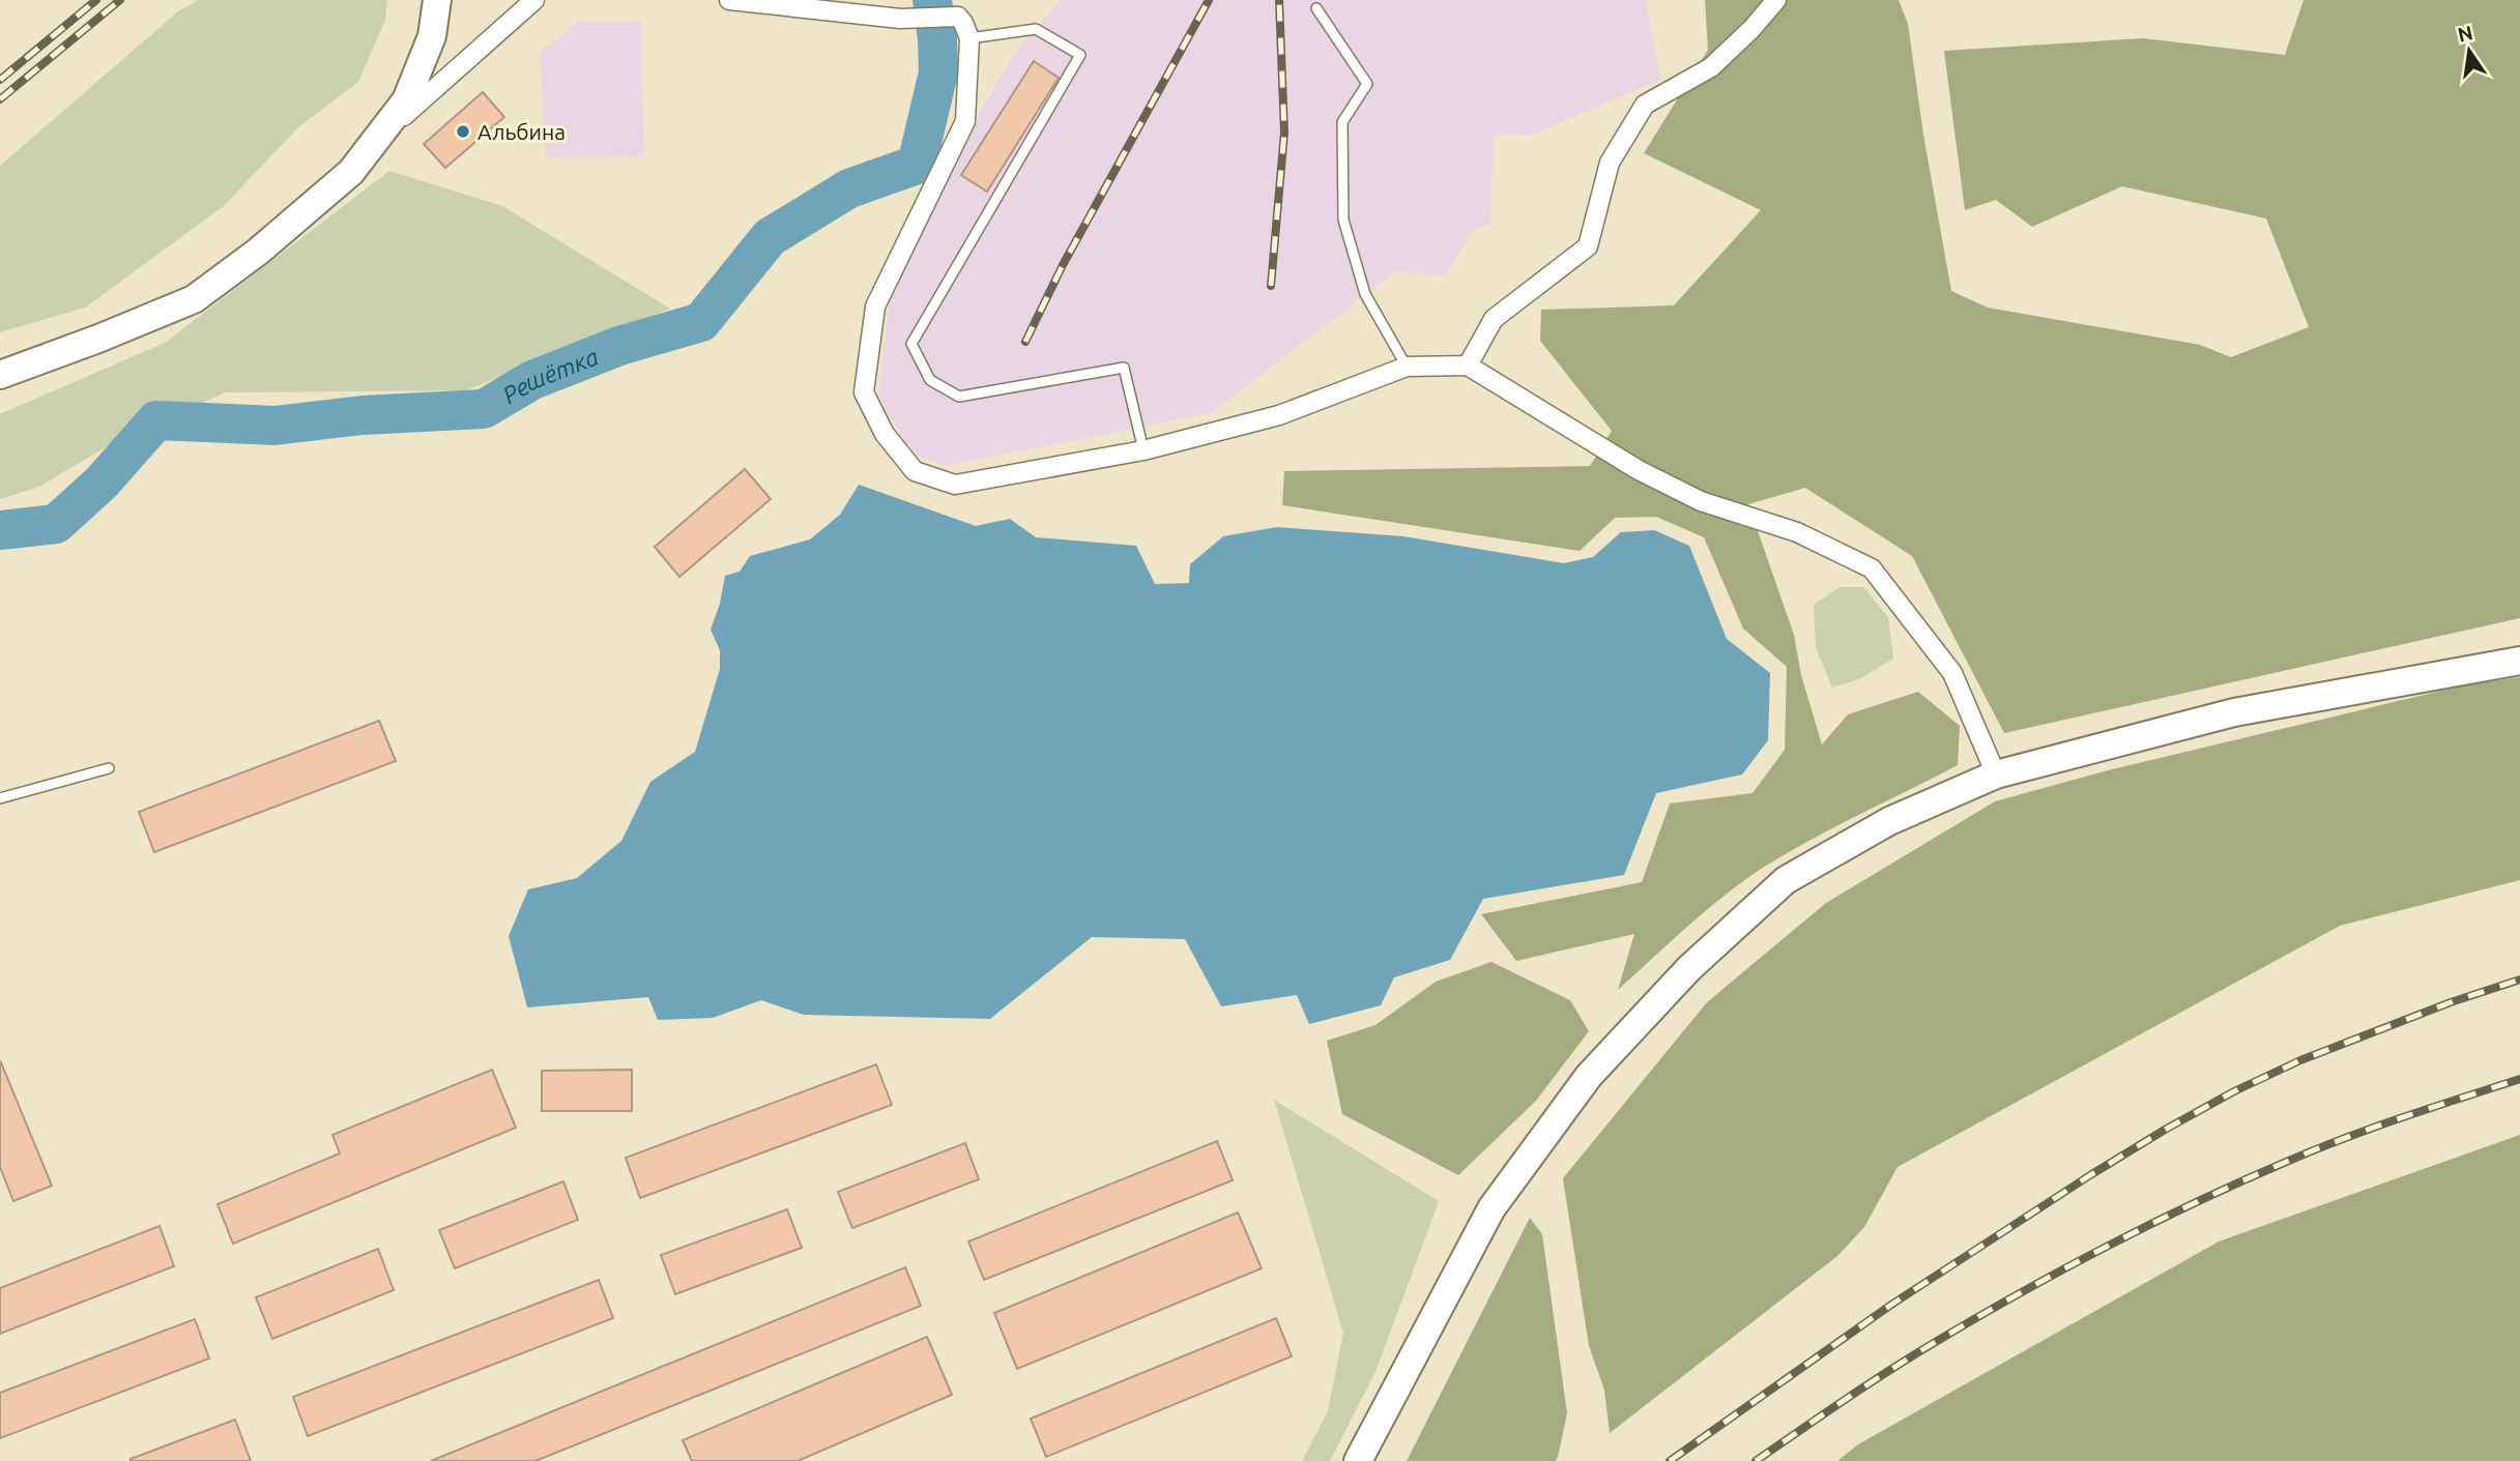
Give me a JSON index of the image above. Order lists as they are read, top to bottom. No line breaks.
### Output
{"water":["Решётка"],"places":["Альбина"],"north":"top"}
